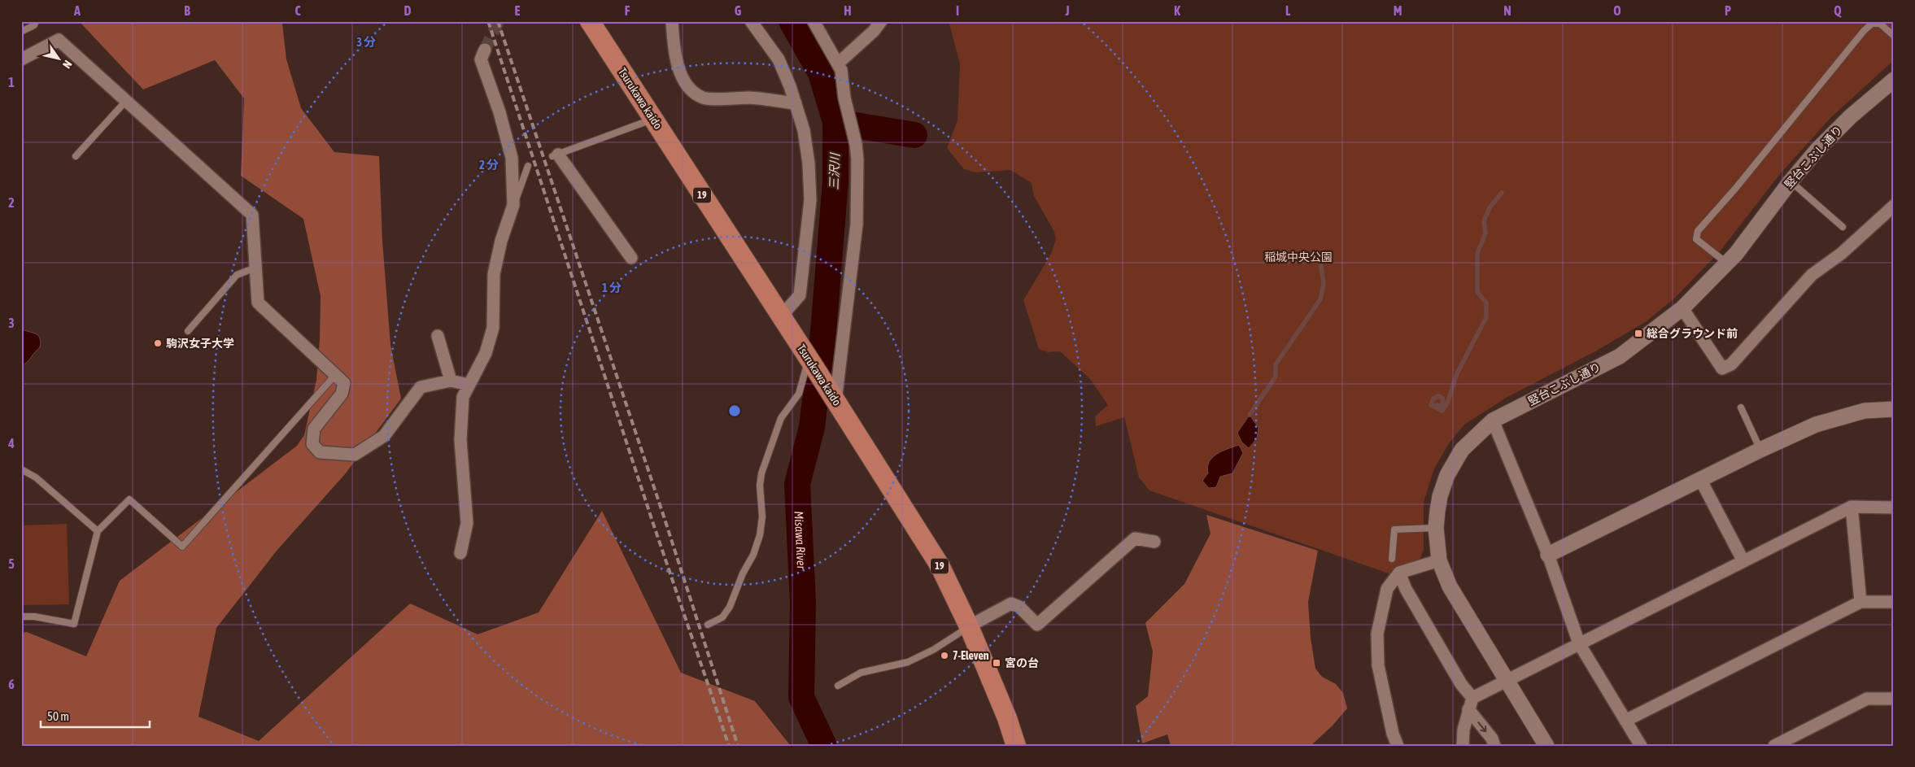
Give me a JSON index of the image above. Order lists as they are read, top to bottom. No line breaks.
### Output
{"streets":{"main road":["Tsurukawa kaido","19"],"street":["竪台こぶし通り"]},"water":["三沢川","Misawa River"],"parks":["稲城中央公園"],"places":{"transit":["総合グラウンド前","宮の台"],"other":["駒沢女子大学","7-Eleven"]},"scale_bar":"50 m","north":"bottom right","grid":{"columns":["A","B","C","D","E","F","G","H","I","J","K","L","M","N","O","P","Q"],"rows":["1","2","3","4","5","6"]},"rings":["3 分","2 分","1 分"]}
